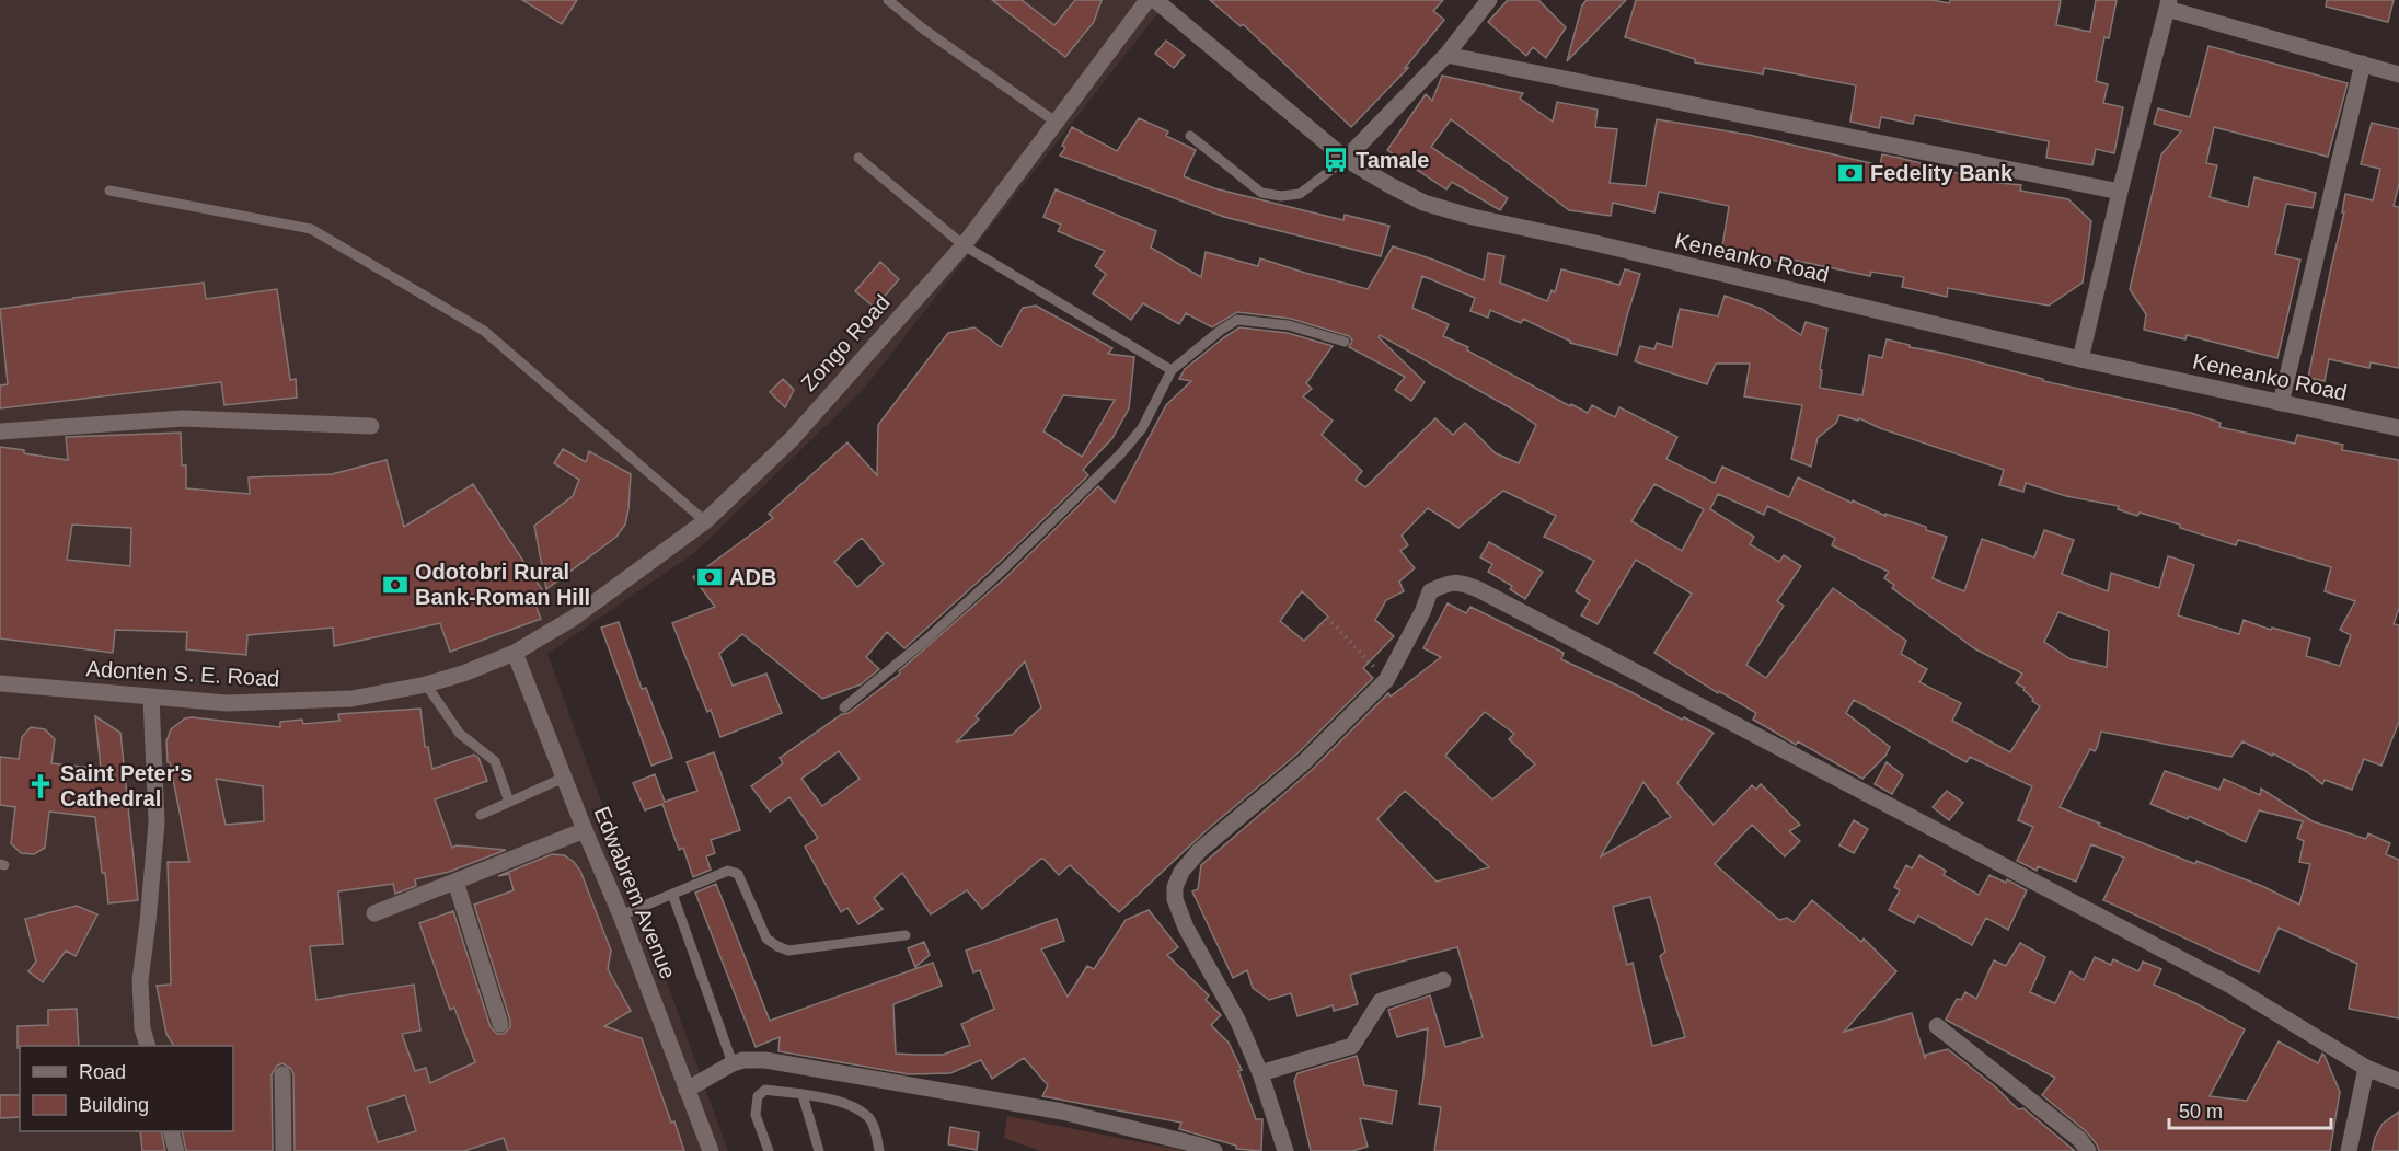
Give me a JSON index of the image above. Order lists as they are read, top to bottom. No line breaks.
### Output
{"streets":{"street":["Keneanko Road","Zongo Road","Adonten S. E. Road","Edwabrem Avenue"]},"crossings":[["Zongo Road","Adonten S. E. Road"],["Zongo Road","Edwabrem Avenue"],["Adonten S. E. Road","Edwabrem Avenue"]],"places":{"bus stop":["Tamale"],"bank":["Fedelity Bank","ADB","Odotobri Rural Bank-Roman Hill"],"church":["Saint Peter's Cathedral"]},"legend":["Road","Building"],"scale_bar":"50 m"}
